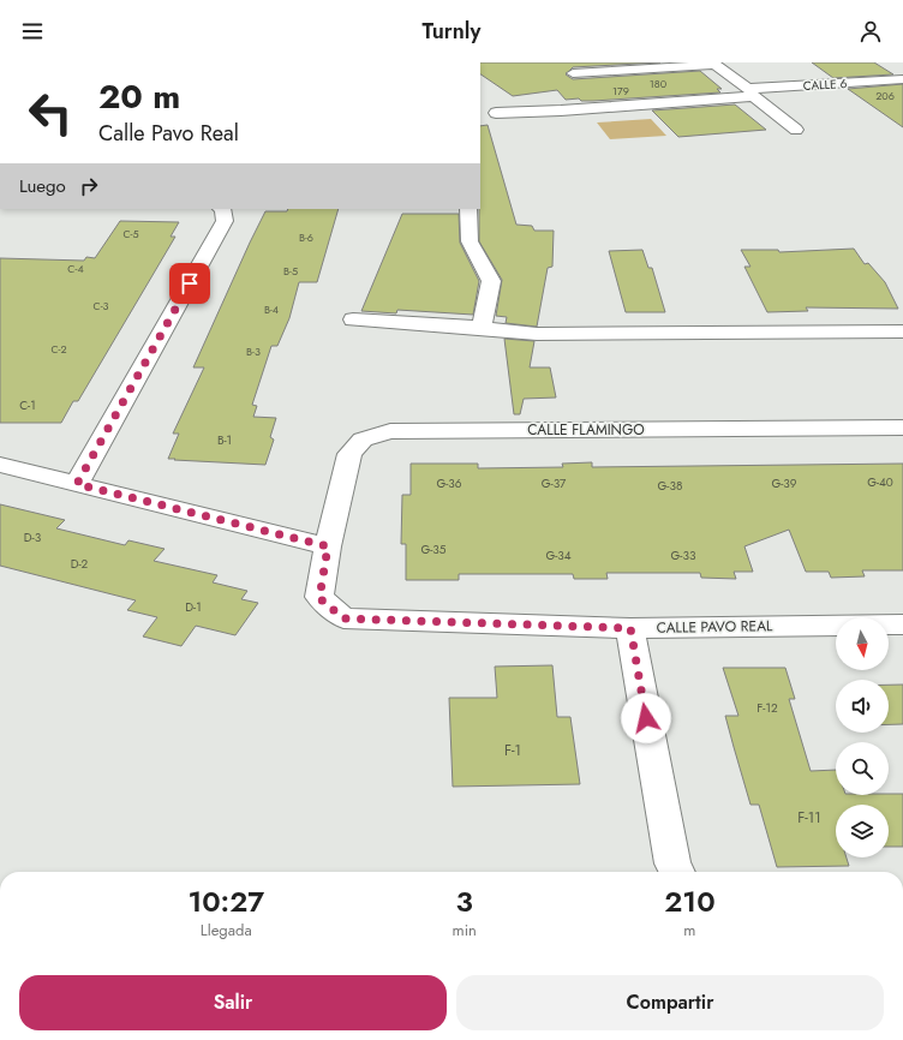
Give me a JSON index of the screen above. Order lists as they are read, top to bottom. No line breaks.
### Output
{"streets":{"street":["CALLE 6","CALLE FLAMINGO","CALLE PAVO REAL"]},"crossings":[["CALLE FLAMINGO","CALLE PAVO REAL"]],"house_numbers":["180","179","206","C-5","B-6","C-4","B-5","C-3","B-4","C-2","B-3","C-1","B-1","G-40","G-36","G-37","G-39","G-38","D-3","G-35","G-34","G-33","D-2","D-1","F-12","F-1","F-11"],"north":"bottom","page":{"header":"Turnly","turn":["20 m","Calle Pavo Real"],"then":"Luego","eta":["10:27","Llegada","3","min","210","m"],"buttons":["Salir","Compartir"]}}
